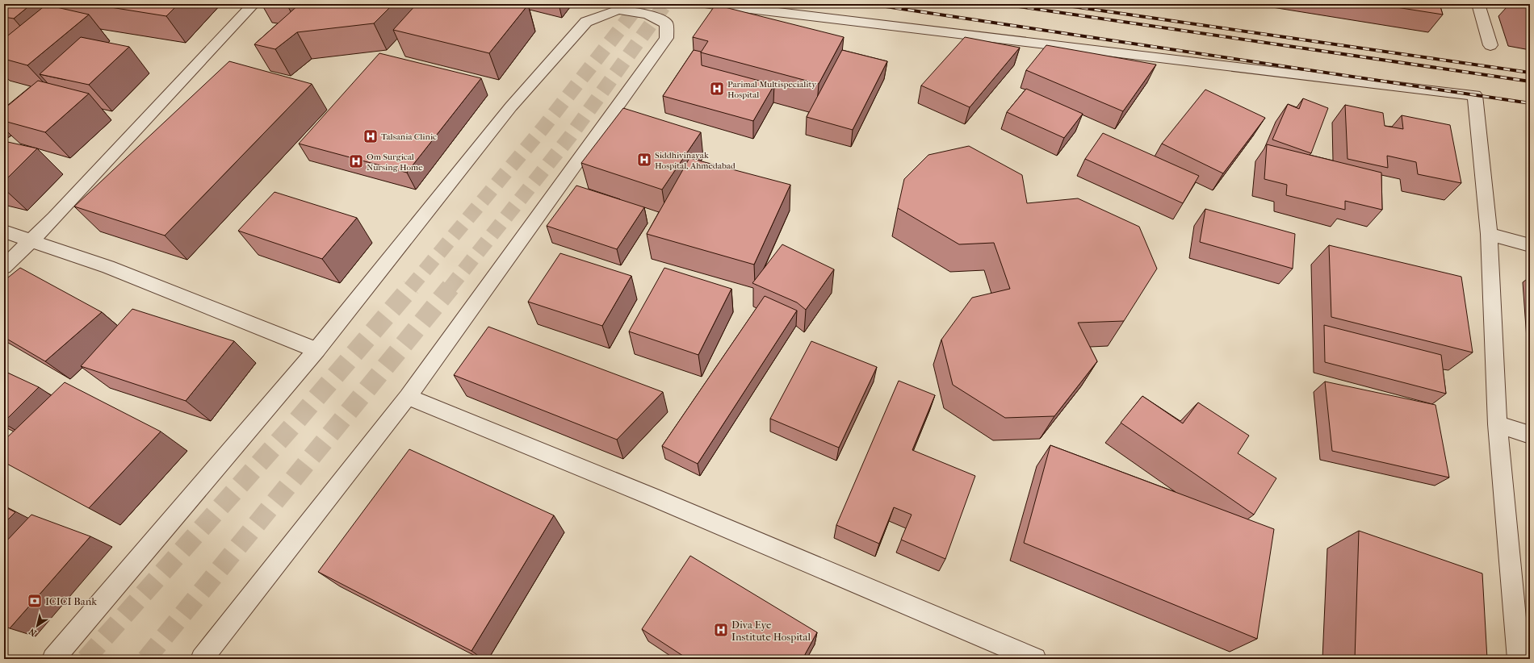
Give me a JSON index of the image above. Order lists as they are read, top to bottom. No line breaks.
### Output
{"places":{"hospital":["Parimal Multispeciality Hospital","Talsania Clinic","Siddhivinayak Hospital, Ahmedabad","Om Surgical Nursing Home","Diva Eye Institute Hospital"],"bank":["ICICI Bank"]},"north":"bottom left"}
